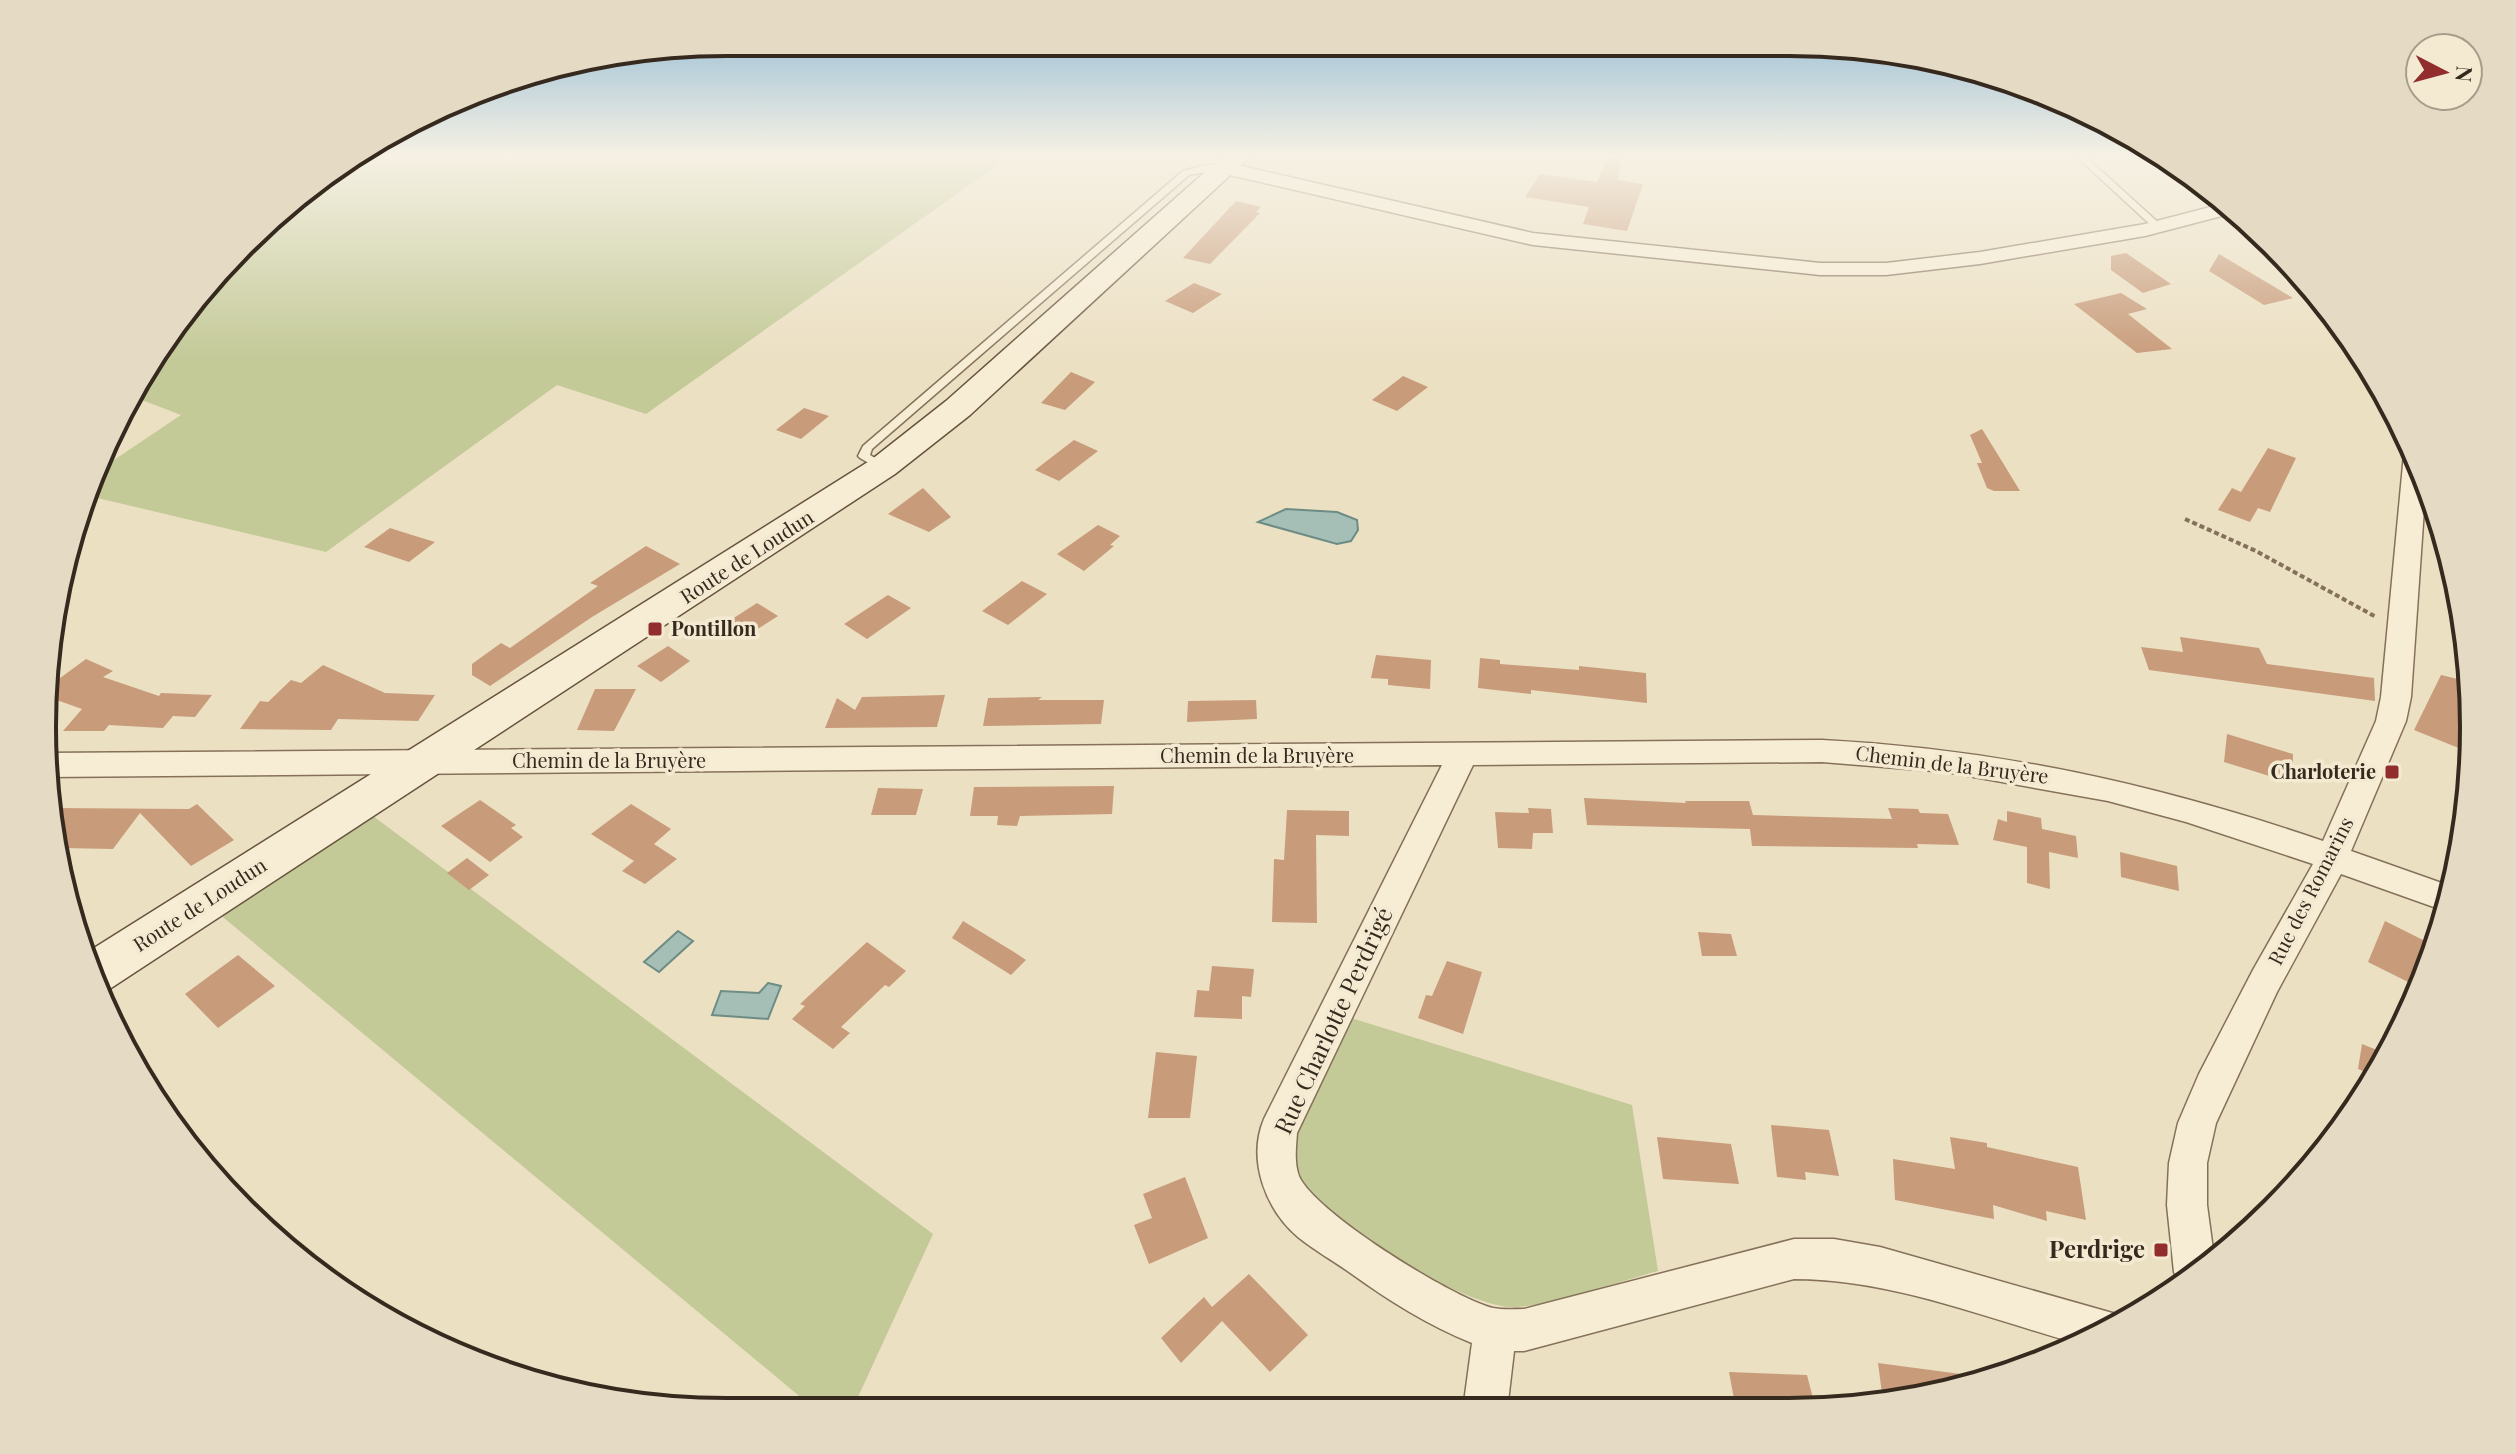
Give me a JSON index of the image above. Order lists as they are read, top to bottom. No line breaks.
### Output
{"streets":{"main road":["Route de Loudun"],"street":["Chemin de la Bruyère","Rue des Romarins","Rue Charlotte Perdrigé"]},"crossings":[["Route de Loudun","Chemin de la Bruyère"],["Chemin de la Bruyère","Rue des Romarins"],["Chemin de la Bruyère","Rue Charlotte Perdrigé"]],"places":{"transit":["Pontillon","Charloterie","Perdrige"]},"north":"right"}
